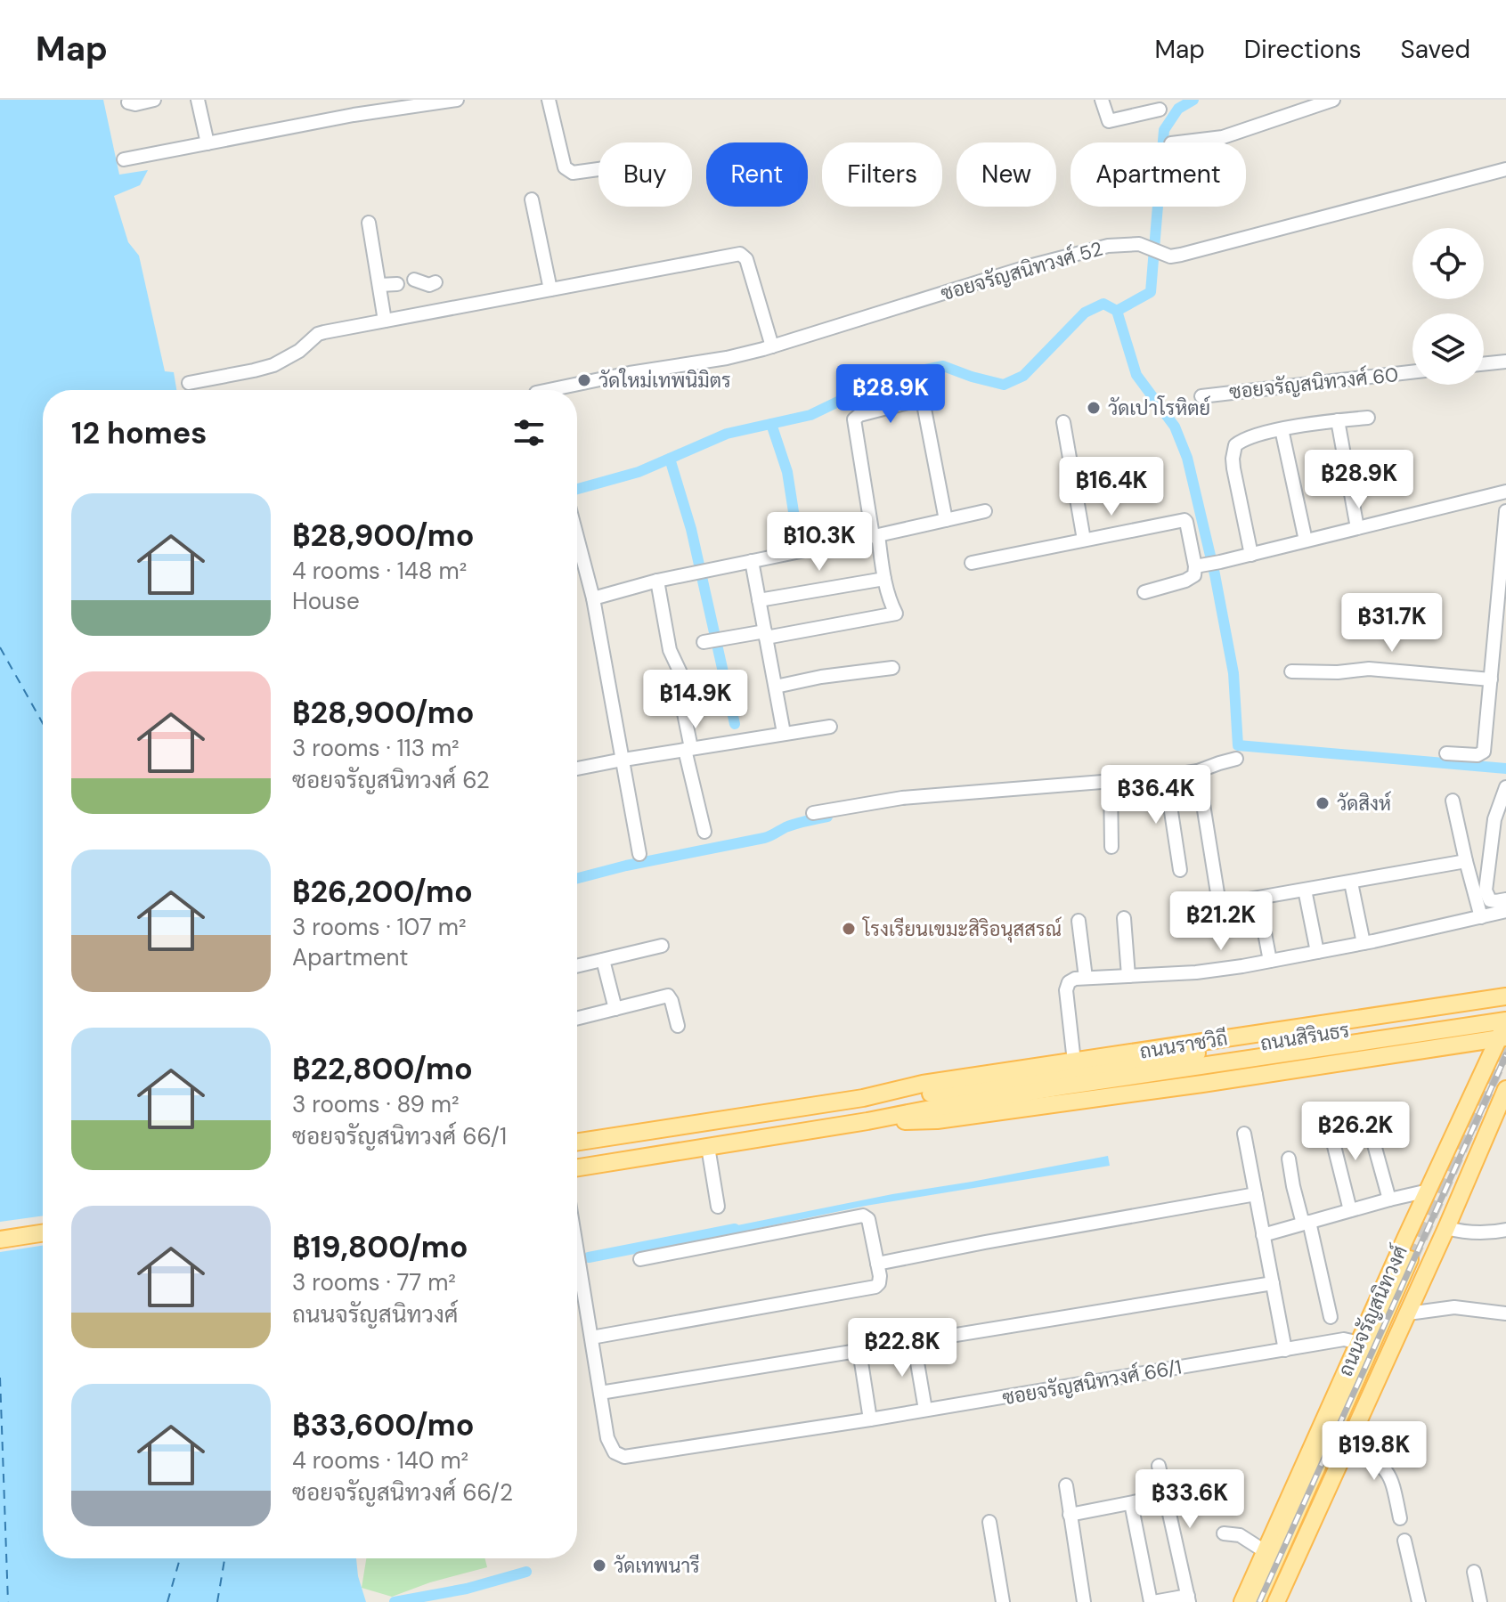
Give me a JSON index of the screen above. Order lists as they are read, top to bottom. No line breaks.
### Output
{"streets":{"main road":["ถนนสิรินธร","ถนนราชวิถี","ถนนจรัญสนิทวงศ์"],"street":["ซอยจรัญสนิทวงศ์ 52","ซอยจรัญสนิทวงศ์ 60","ซอยจรัญสนิทวงศ์ 66/1"]},"crossings":[["ถนนสิรินธร","ถนนราชวิถี"],["ถนนสิรินธร","ถนนจรัญสนิทวงศ์"],["ถนนราชวิถี","ถนนจรัญสนิทวงศ์"],["ถนนจรัญสนิทวงศ์","ซอยจรัญสนิทวงศ์ 66/1"]],"places":["วัดใหม่เทพนิมิตร","วัดเปาโรหิตย์","วัดสิงห์","โรงเรียนเขมะสิริอนุสสรณ์","วัดเทพนารี"],"page":{"header":"Map","nav":["Map","Directions","Saved"],"chip":["Buy","Rent","Filters","New","Apartment"],"price":["฿28.9K","฿28.9K","฿16.4K","฿10.3K","฿31.7K","฿14.9K","฿36.4K","฿21.2K","฿26.2K","฿22.8K","฿19.8K","฿33.6K"],"heading":"12 homes","list":[{"name":"฿28,900/mo","note":"4 rooms · 148 m² · House"},{"name":"฿28,900/mo","note":"3 rooms · 113 m² · ซอยจรัญสนิทวงศ์ 62"},{"name":"฿26,200/mo","note":"3 rooms · 107 m² · Apartment"},{"name":"฿22,800/mo","note":"3 rooms · 89 m² · ซอยจรัญสนิทวงศ์ 66/1"},{"name":"฿19,800/mo","note":"3 rooms · 77 m² · ถนนจรัญสนิทวงศ์"},{"name":"฿33,600/mo","note":"4 rooms · 140 m² · ซอยจรัญสนิทวงศ์ 66/2"}]}}
